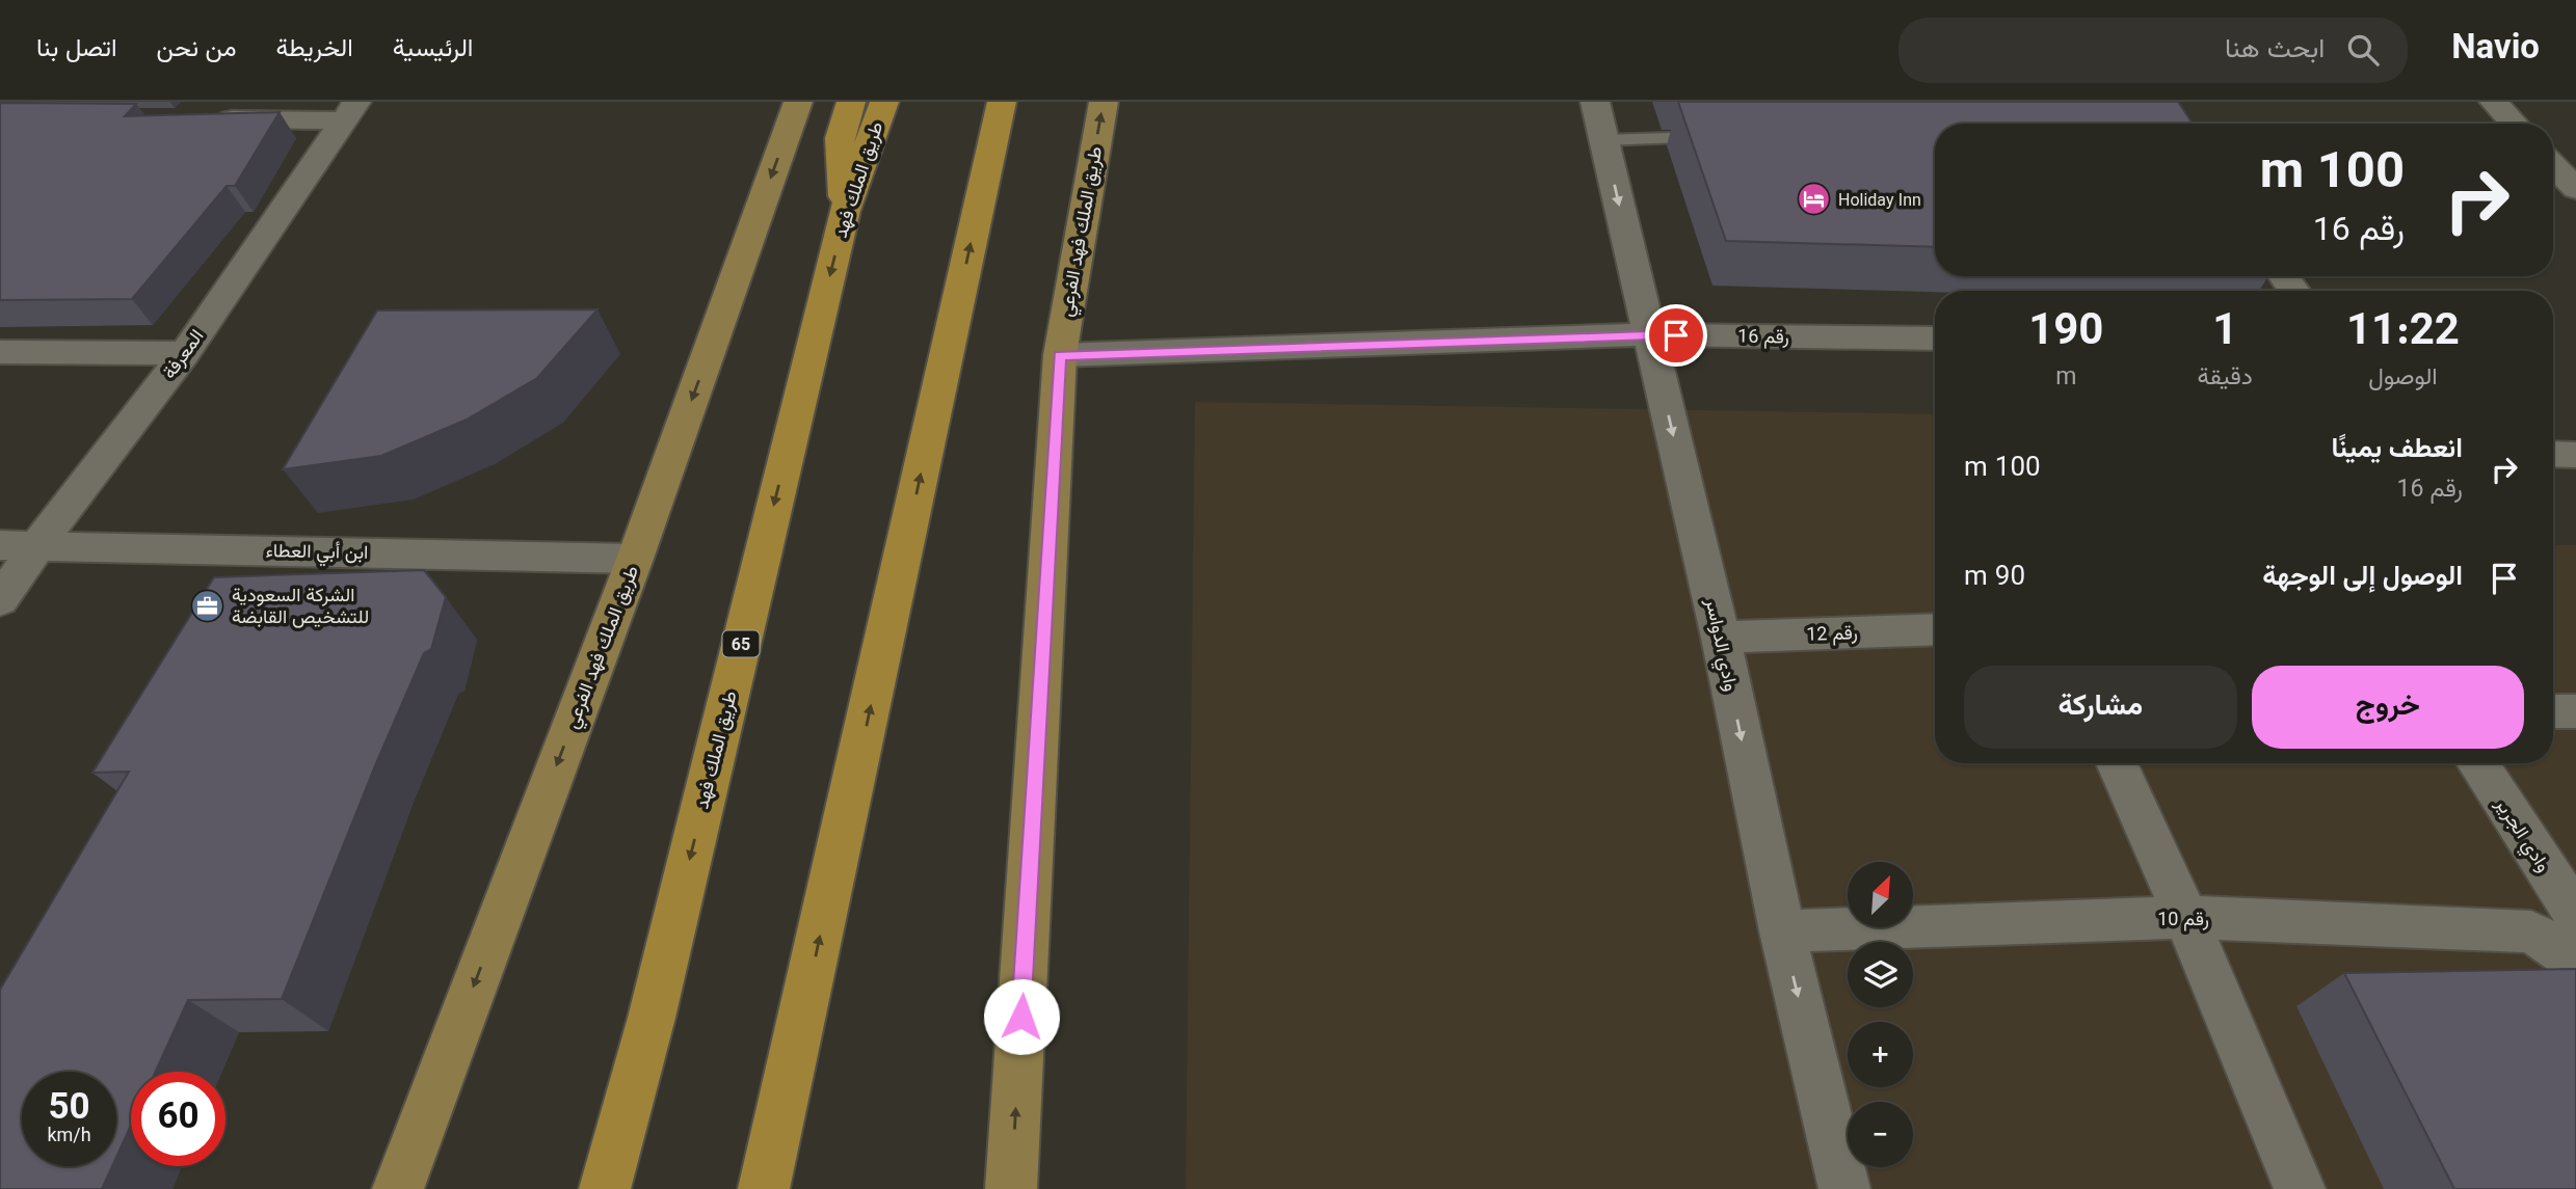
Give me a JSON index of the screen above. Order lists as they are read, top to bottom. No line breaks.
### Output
{"streets":{"highway":["طريق الملك فهد","65"],"main road":["طريق الملك فهد الفرعي"],"street":["رقم 16","المعرفة","ابن أبي العطاء","رقم 12","وادي الدواسر","وادي الجرير","رقم 10"]},"crossings":[["طريق الملك فهد الفرعي","رقم 16"],["طريق الملك فهد الفرعي","ابن أبي العطاء"],["رقم 16","وادي الدواسر"],["المعرفة","ابن أبي العطاء"],["رقم 12","وادي الدواسر"],["وادي الدواسر","رقم 10"]],"one_way":["وادي الدواسر"],"places":{"hotel":["Holiday Inn"],"office":["الشركة السعودية للتشخيص القابضة"]},"north":"top right","page":{"header":"Navio","search":"ابحث هنا","nav":["الرئيسية","الخريطة","من نحن","اتصل بنا"],"turn":["100 m","رقم 16"],"eta":["11:22","الوصول","1","دقيقة","190","m"],"list":[{"name":"انعطف يمينًا","note":"رقم 16","value":"100 m"},{"name":"الوصول إلى الوجهة","value":"90 m"}],"buttons":["خروج","مشاركة"],"map_buttons":["+","−"],"speed":"50 km/h","limit":"60"}}
